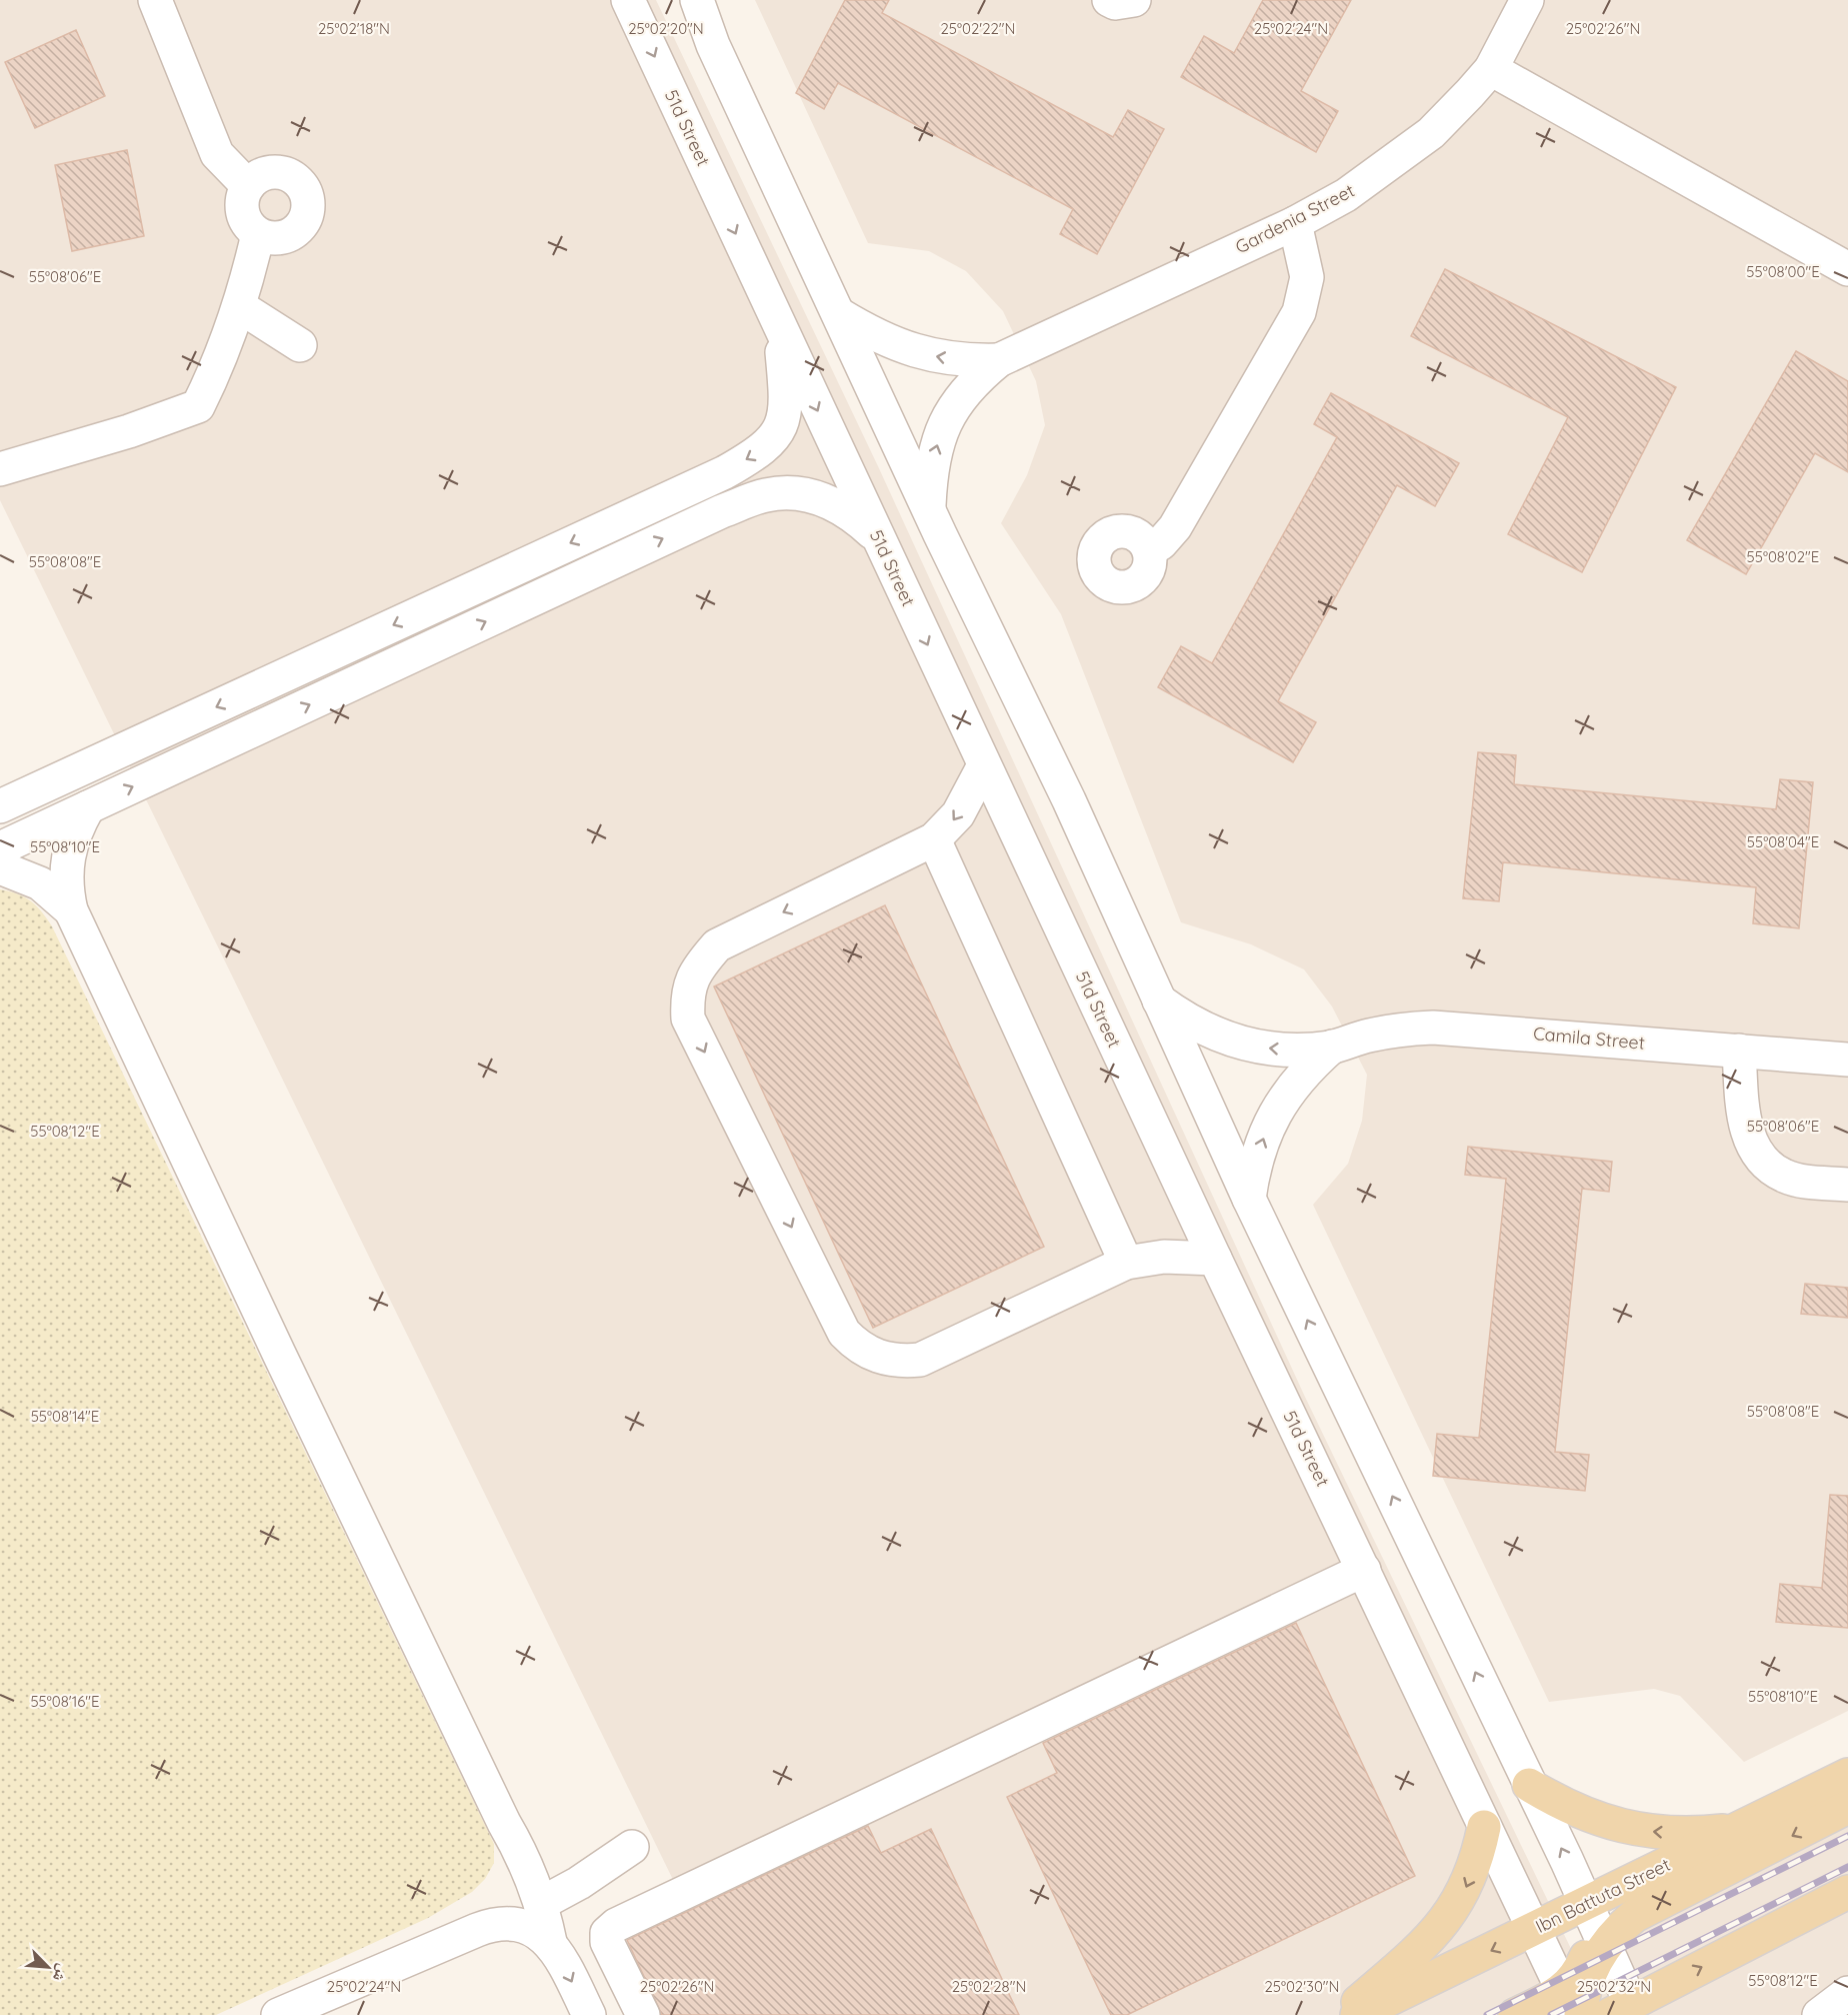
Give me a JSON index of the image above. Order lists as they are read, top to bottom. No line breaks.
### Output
{"streets":{"main road":["Ibn Battuta Street"],"street":["51d Street","Gardenia Street","Camila Street"]},"crossings":[["51d Street","Ibn Battuta Street"]],"one_way":["Ibn Battuta Street"],"north":"bottom right","coordinates":["25°02'18\"N","25°02'20\"N","25°02'22\"N","25°02'24\"N","25°02'26\"N","55°08'00\"E","55°08'06\"E","55°08'02\"E","55°08'08\"E","55°08'04\"E","55°08'10\"E","55°08'12\"E","55°08'14\"E","55°08'16\"E","25°02'28\"N","25°02'30\"N","25°02'32\"N"]}
